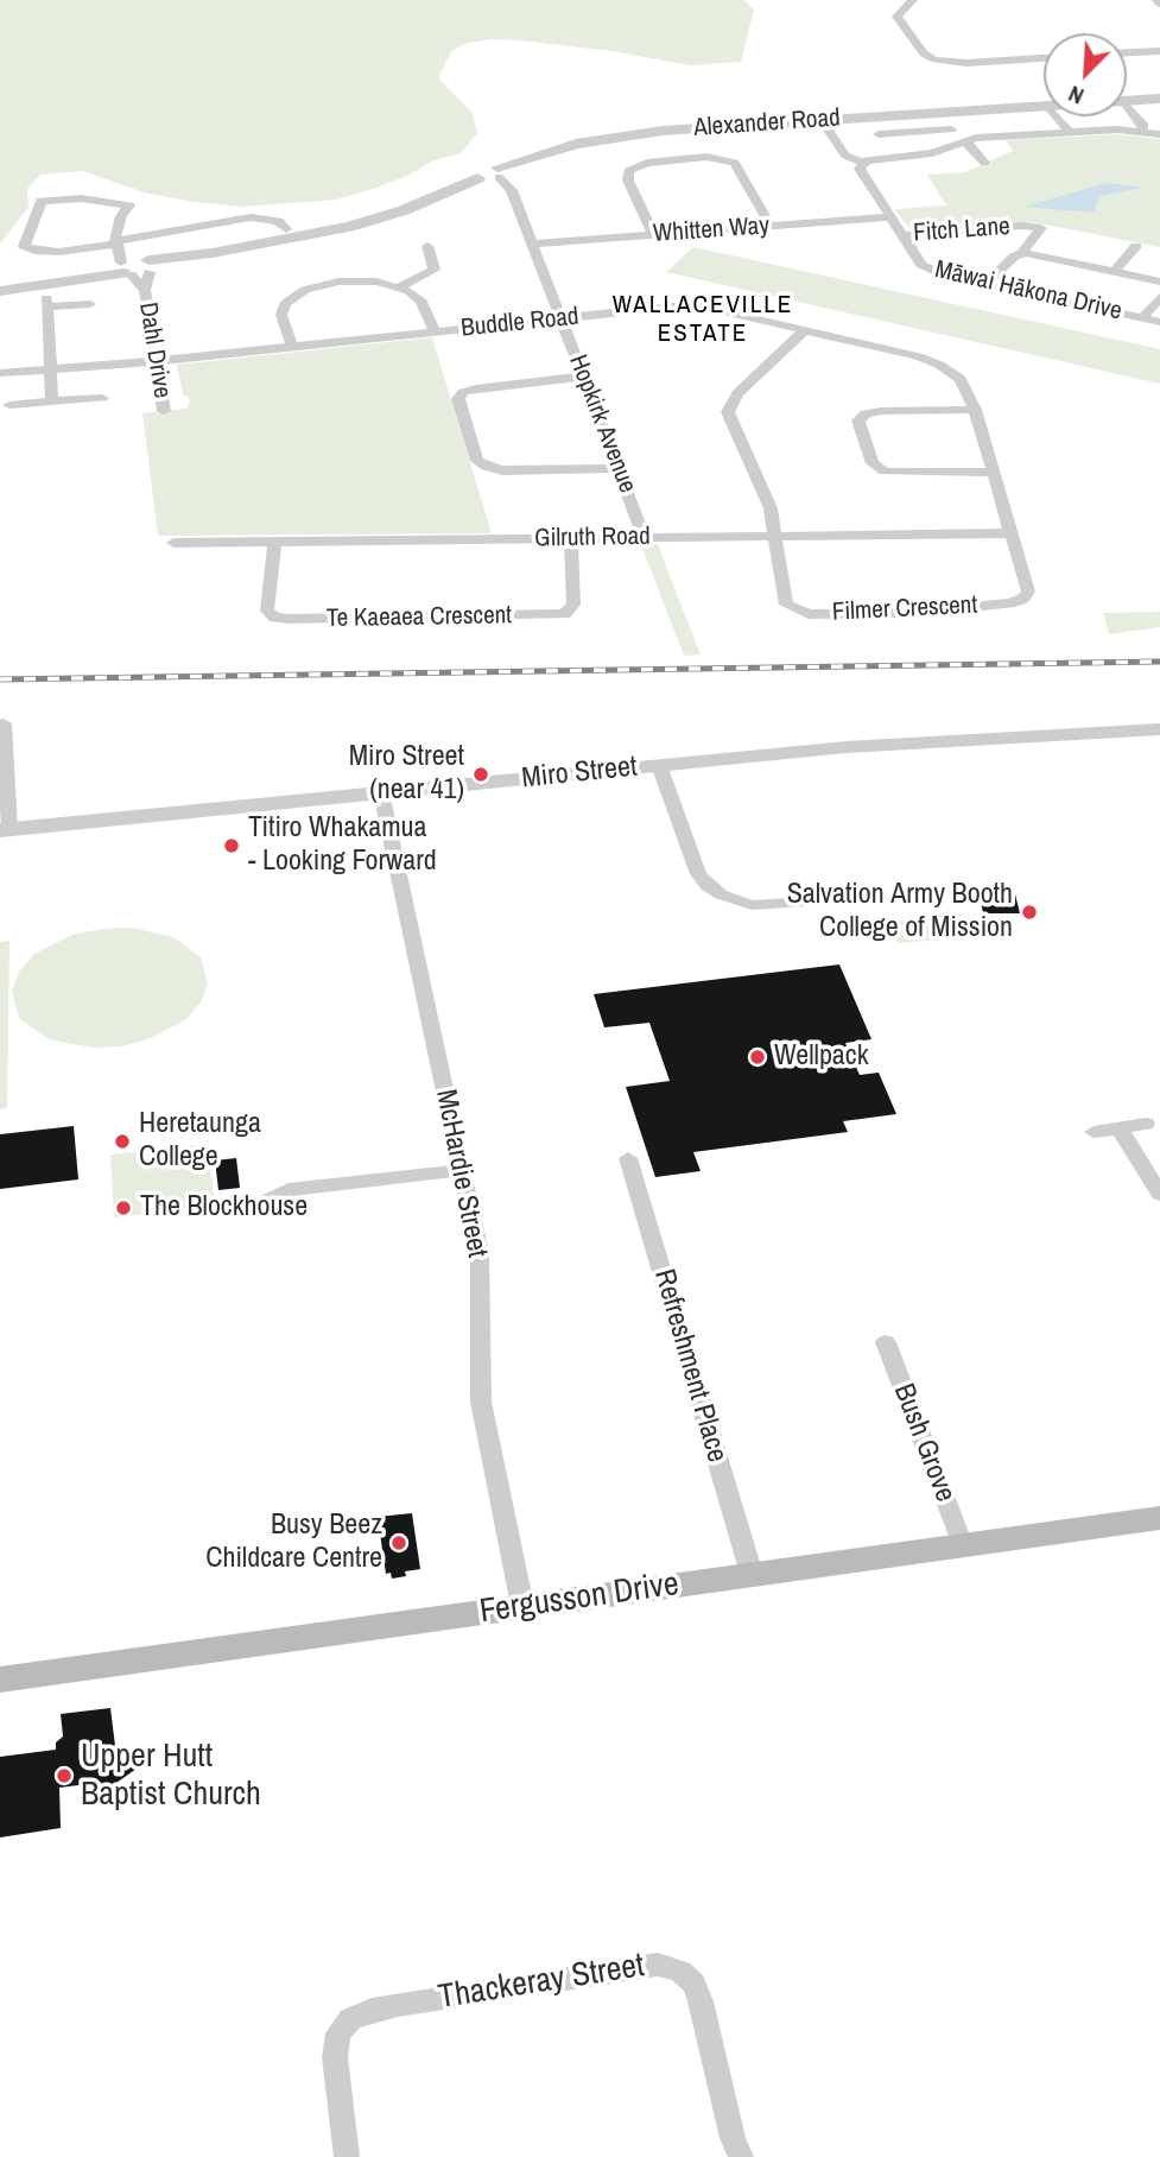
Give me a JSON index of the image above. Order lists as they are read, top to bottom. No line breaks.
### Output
{"streets":{"main road":["Fergusson Drive"],"street":["Alexander Road","Whitten Way","Fitch Lane","Māwai Hākona Drive","Buddle Road","Dahl Drive","Hopkirk Avenue","Gilruth Road","Filmer Crescent","Te Kaeaea Crescent","Miro Street","McHardie Street","Refreshment Place","Bush Grove","Thackeray Street"]},"crossings":[["Alexander Road","Dahl Drive"],["Alexander Road","Hopkirk Avenue"],["Whitten Way","Māwai Hākona Drive"],["Whitten Way","Hopkirk Avenue"],["Fitch Lane","Māwai Hākona Drive"],["Buddle Road","Dahl Drive"],["Buddle Road","Hopkirk Avenue"],["Buddle Road","Gilruth Road"],["Buddle Road","Filmer Crescent"],["Hopkirk Avenue","Gilruth Road"],["Gilruth Road","Filmer Crescent"],["Gilruth Road","Te Kaeaea Crescent"],["Miro Street","McHardie Street"],["McHardie Street","Fergusson Drive"],["Refreshment Place","Fergusson Drive"],["Bush Grove","Fergusson Drive"]],"districts":["WALLACEVILLE ESTATE"],"places":["Miro Street (near 41)","Titiro Whakamua - Looking Forward","Salvation Army Booth College of Mission","Wellpack","Heretaunga College","The Blockhouse","Busy Beez Childcare Centre","Upper Hutt Baptist Church"],"north":"bottom left"}
